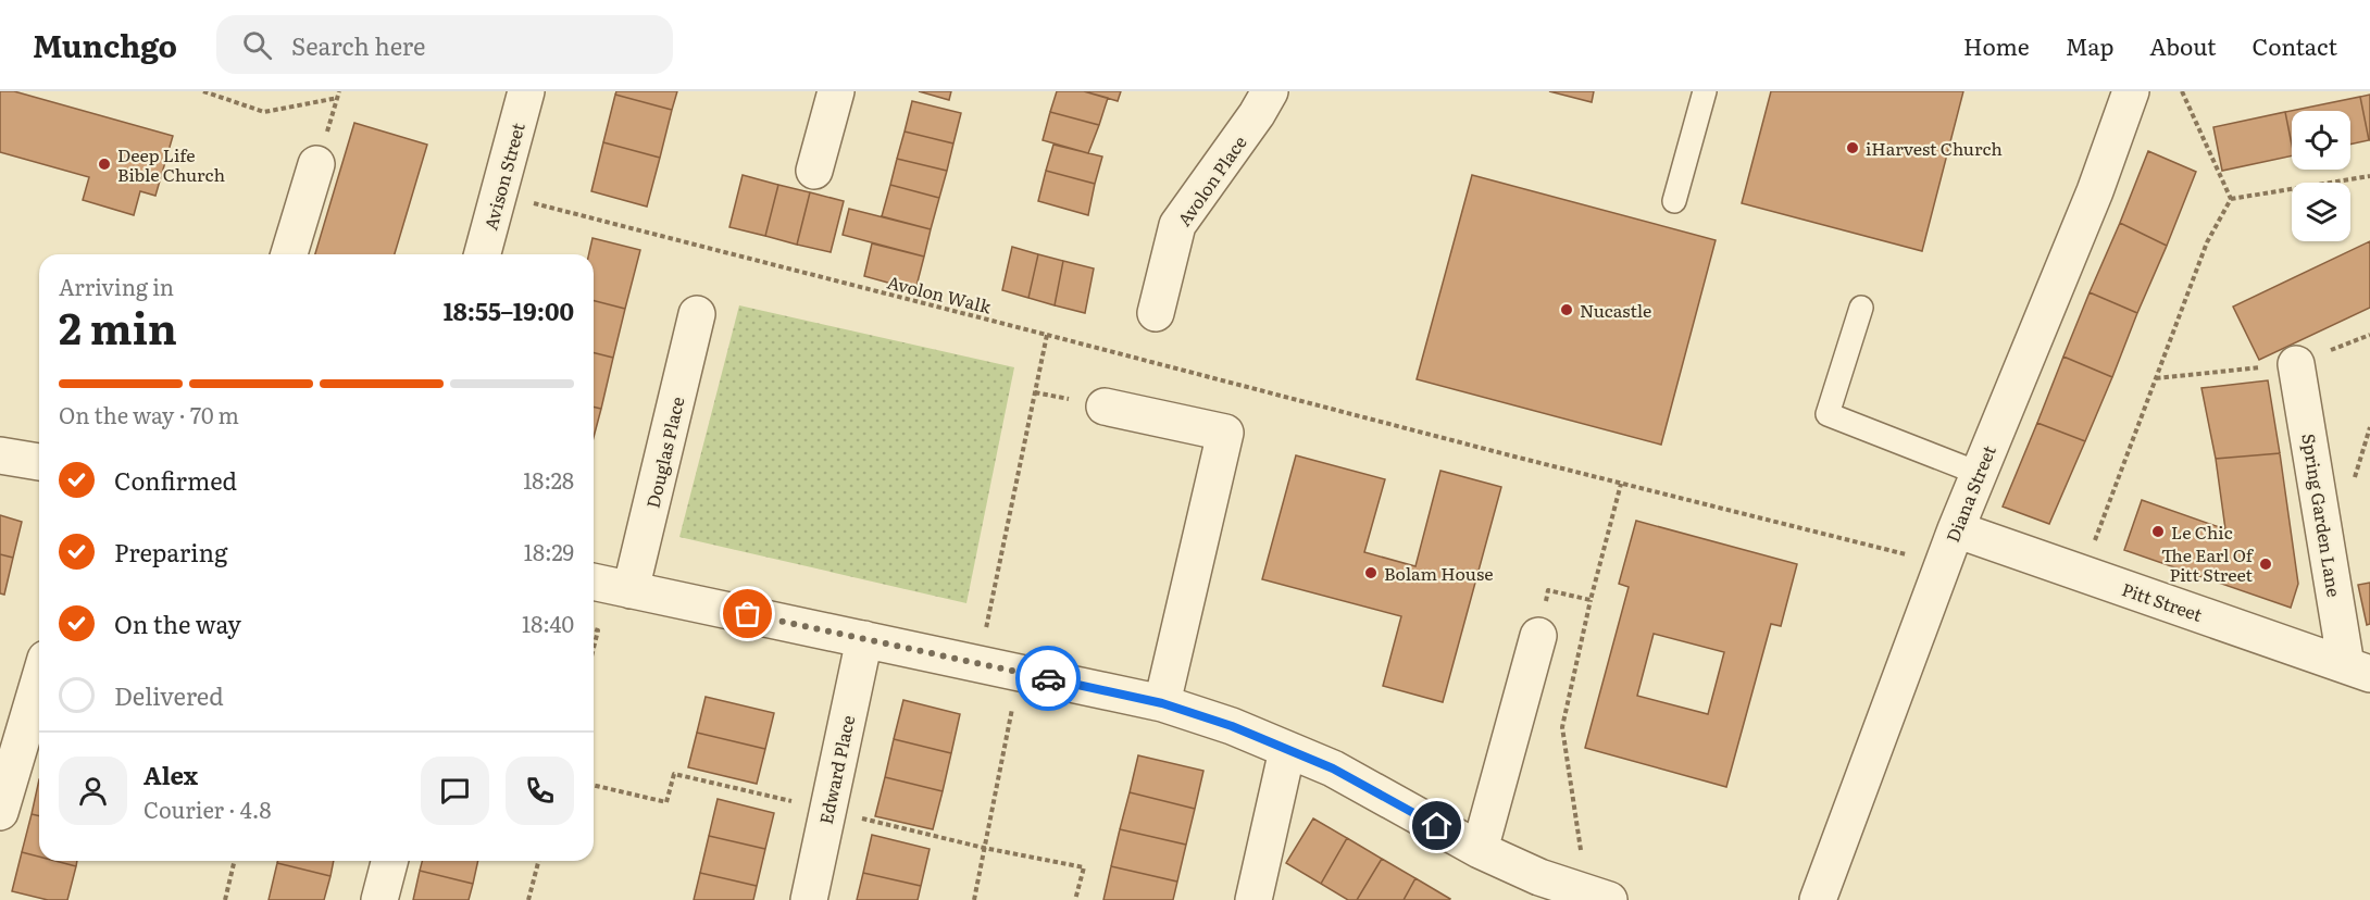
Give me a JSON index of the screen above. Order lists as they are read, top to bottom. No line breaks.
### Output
{"streets":{"street":["Avison Street","Avolon Place","Douglas Place","Diana Street","Spring Garden Lane","Pitt Street","Edward Place"],"path":["Avolon Walk"]},"crossings":[["Avison Street","Avolon Walk"],["Avolon Walk","Diana Street"],["Diana Street","Pitt Street"],["Spring Garden Lane","Pitt Street"]],"places":["iHarvest Church","Deep Life Bible Church","Nucastle","Le Chic","The Earl Of Pitt Street","Bolam House"],"page":{"header":"Munchgo","search":"Search here","nav":["Home","Map","About","Contact"],"heading":["2 min","Arriving in","18:55–19:00"],"panel":["Alex","Courier · 4.8"],"bar":"On the way · 70 m","list":[["Confirmed","18:28"],["Preparing","18:29"],["On the way","18:40"],"Delivered"]}}
